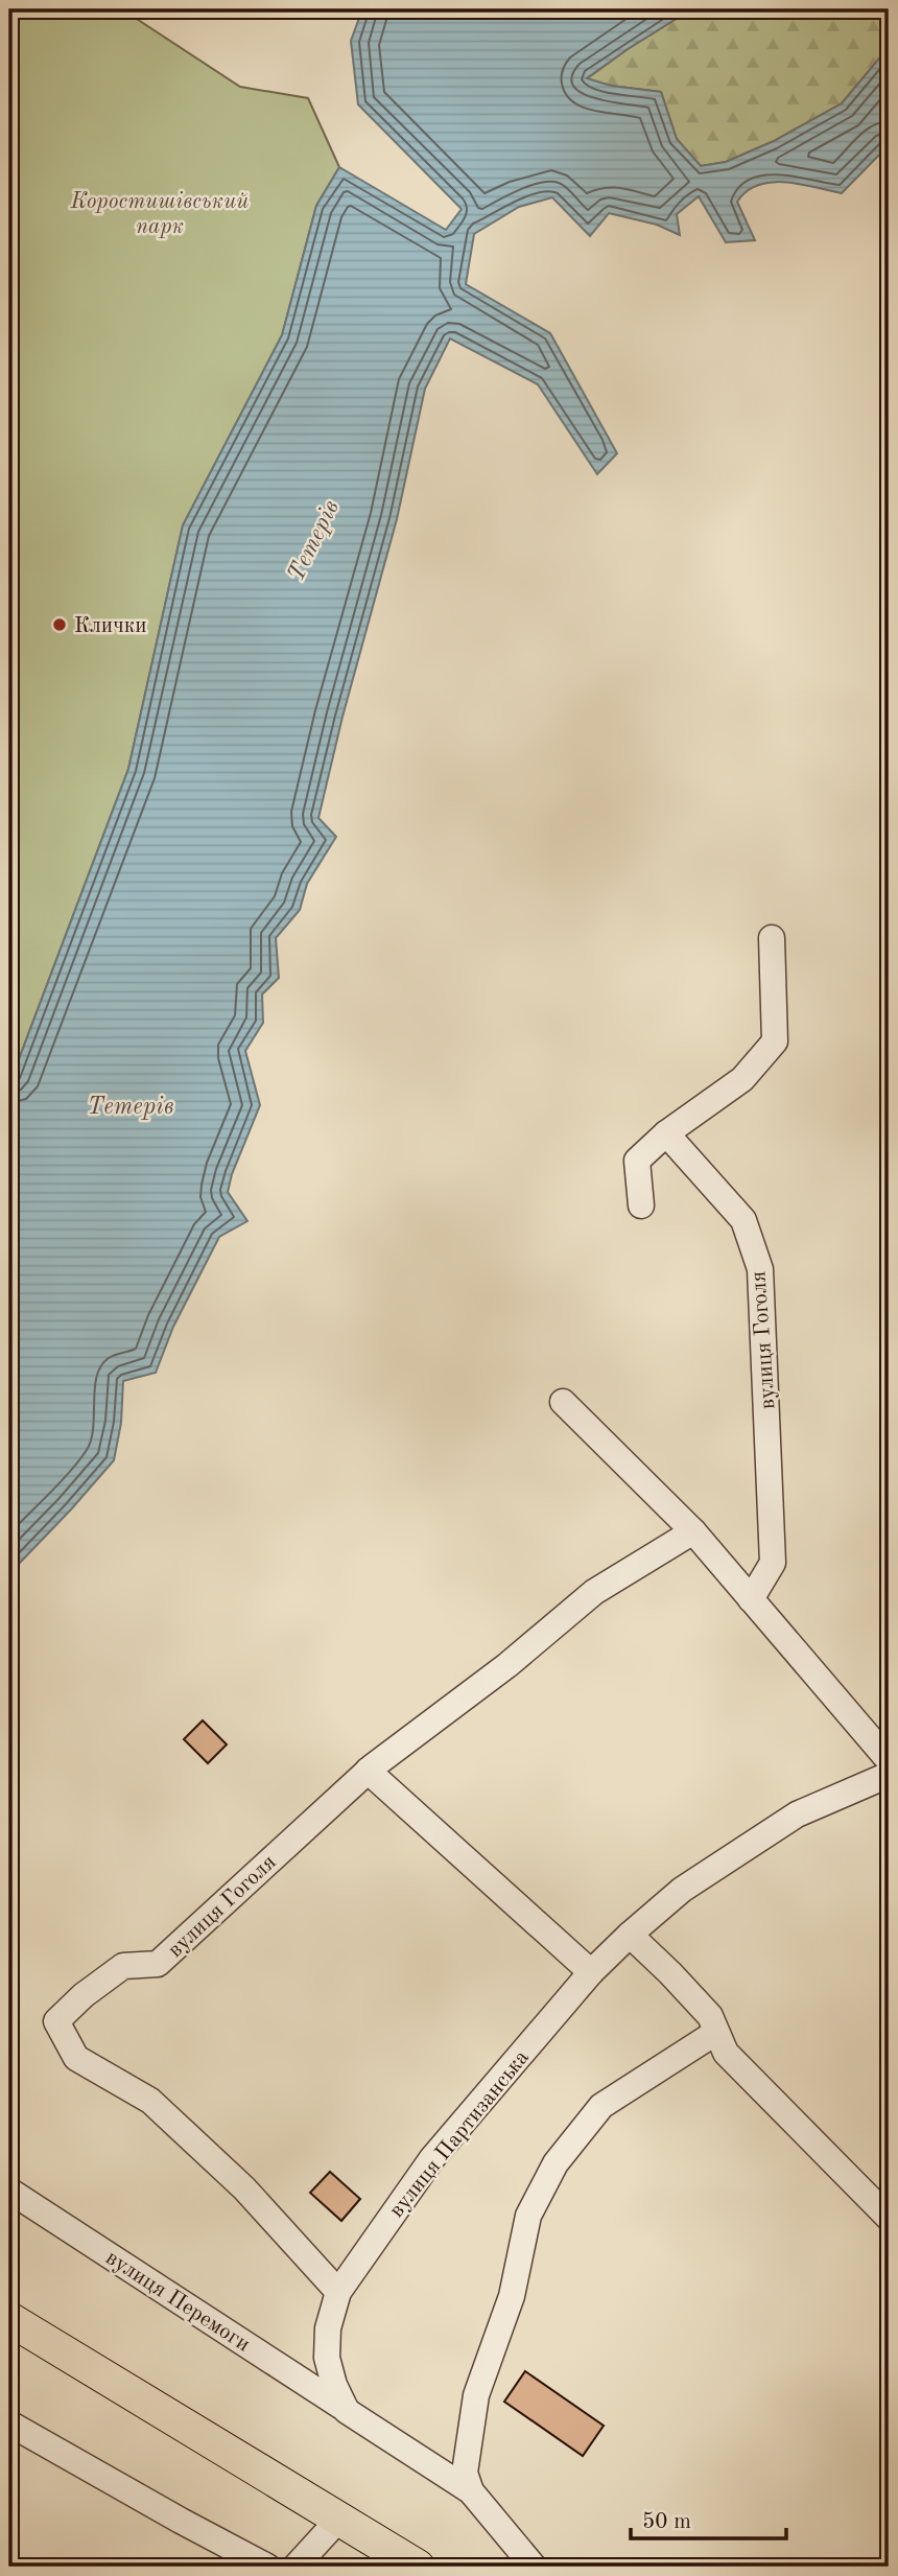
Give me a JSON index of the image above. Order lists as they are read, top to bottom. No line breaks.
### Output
{"streets":{"street":["вулиця Гоголя","вулиця Партизанська","вулиця Перемоги"]},"crossings":[["вулиця Гоголя","вулиця Партизанська"],["вулиця Партизанська","вулиця Перемоги"]],"water":["Тетерів"],"parks":["Коростишівський парк"],"places":["Клички"],"scale_bar":"50 m"}
